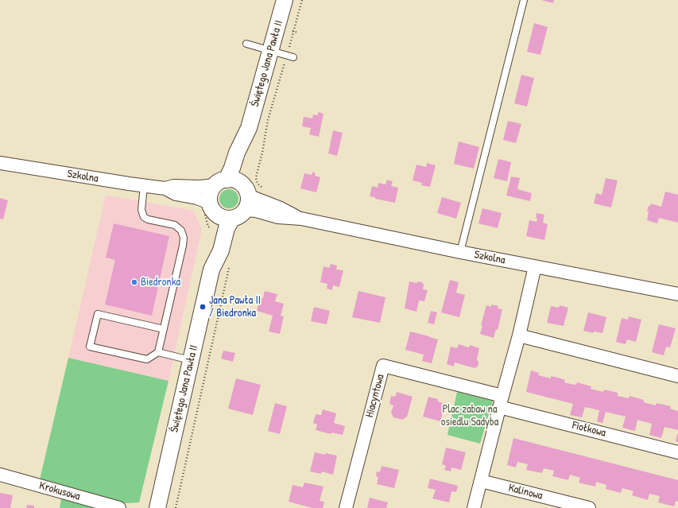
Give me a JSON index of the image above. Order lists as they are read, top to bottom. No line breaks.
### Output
{"streets":{"street":["Świętego Jana Pawła II","Szkolna","Hiacyntowa","Fiołkowa","Krokusowa","Kalinowa"]},"crossings":[["Świętego Jana Pawła II","Szkolna"],["Hiacyntowa","Fiołkowa"]],"parks":["Plac zabaw na osiedlu Sadyba"],"places":["Biedronka","Jana Pawła II / Biedronka"]}
